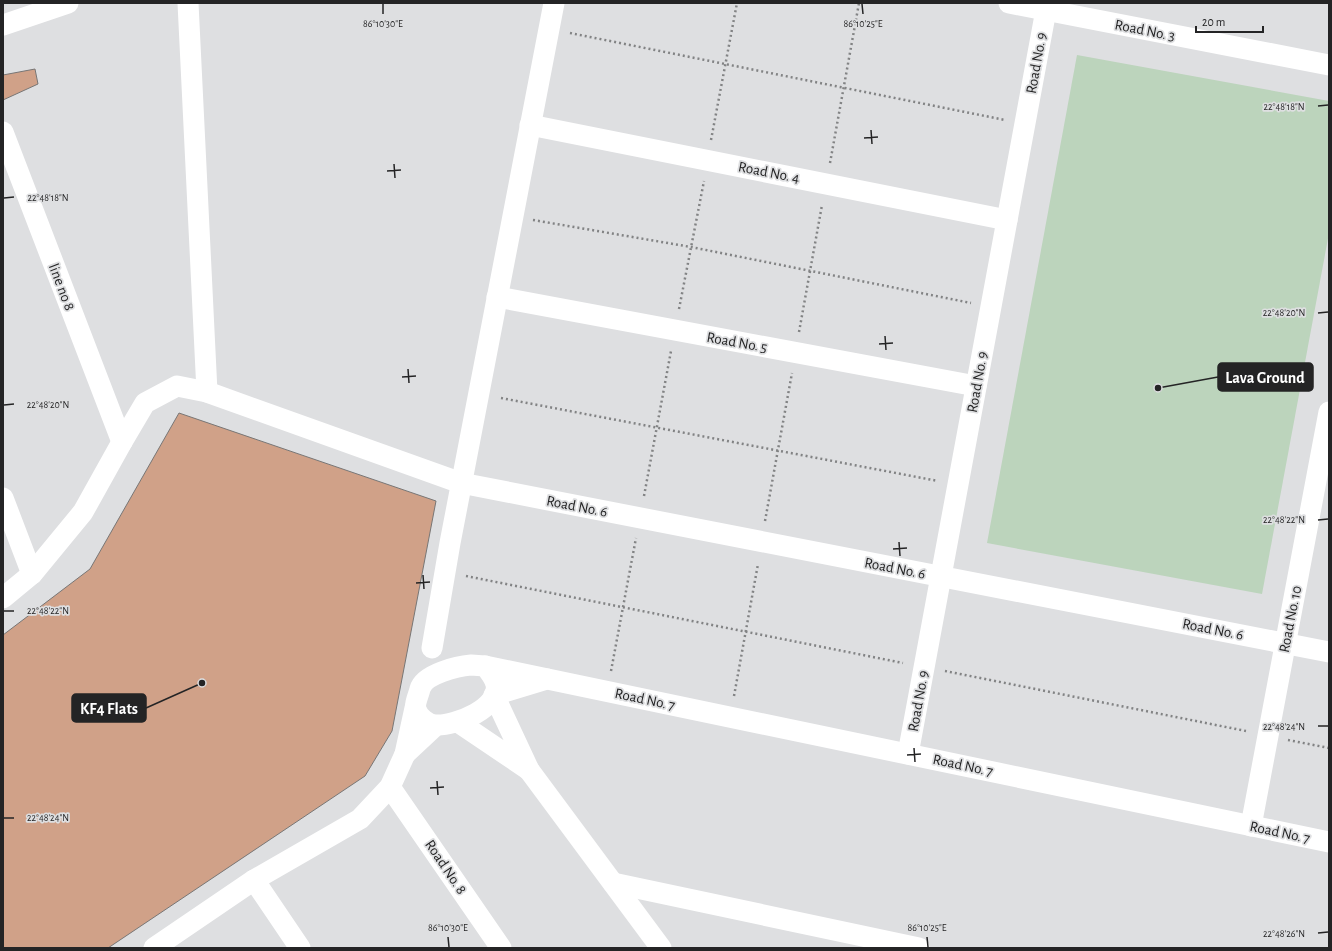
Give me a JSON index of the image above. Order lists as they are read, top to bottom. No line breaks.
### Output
{"streets":{"street":["Road No. 3","Road No. 9","Road No. 4","line no 8","Road No. 5","Road No. 6","Road No. 10","Road No. 7","Road No. 8"]},"crossings":[["Road No. 3","Road No. 9"],["Road No. 9","Road No. 4"],["Road No. 9","Road No. 5"],["Road No. 9","Road No. 6"],["Road No. 9","Road No. 7"],["line no 8","Road No. 6"],["Road No. 6","Road No. 10"],["Road No. 10","Road No. 7"]],"places":["Lava Ground","KF4 Flats"],"scale_bar":"20 m","coordinates":["86°10'30\"E","86°10'25\"E","22°48'18\"N","22°48'20\"N","22°48'22\"N","22°48'24\"N","22°48'26\"N"]}
